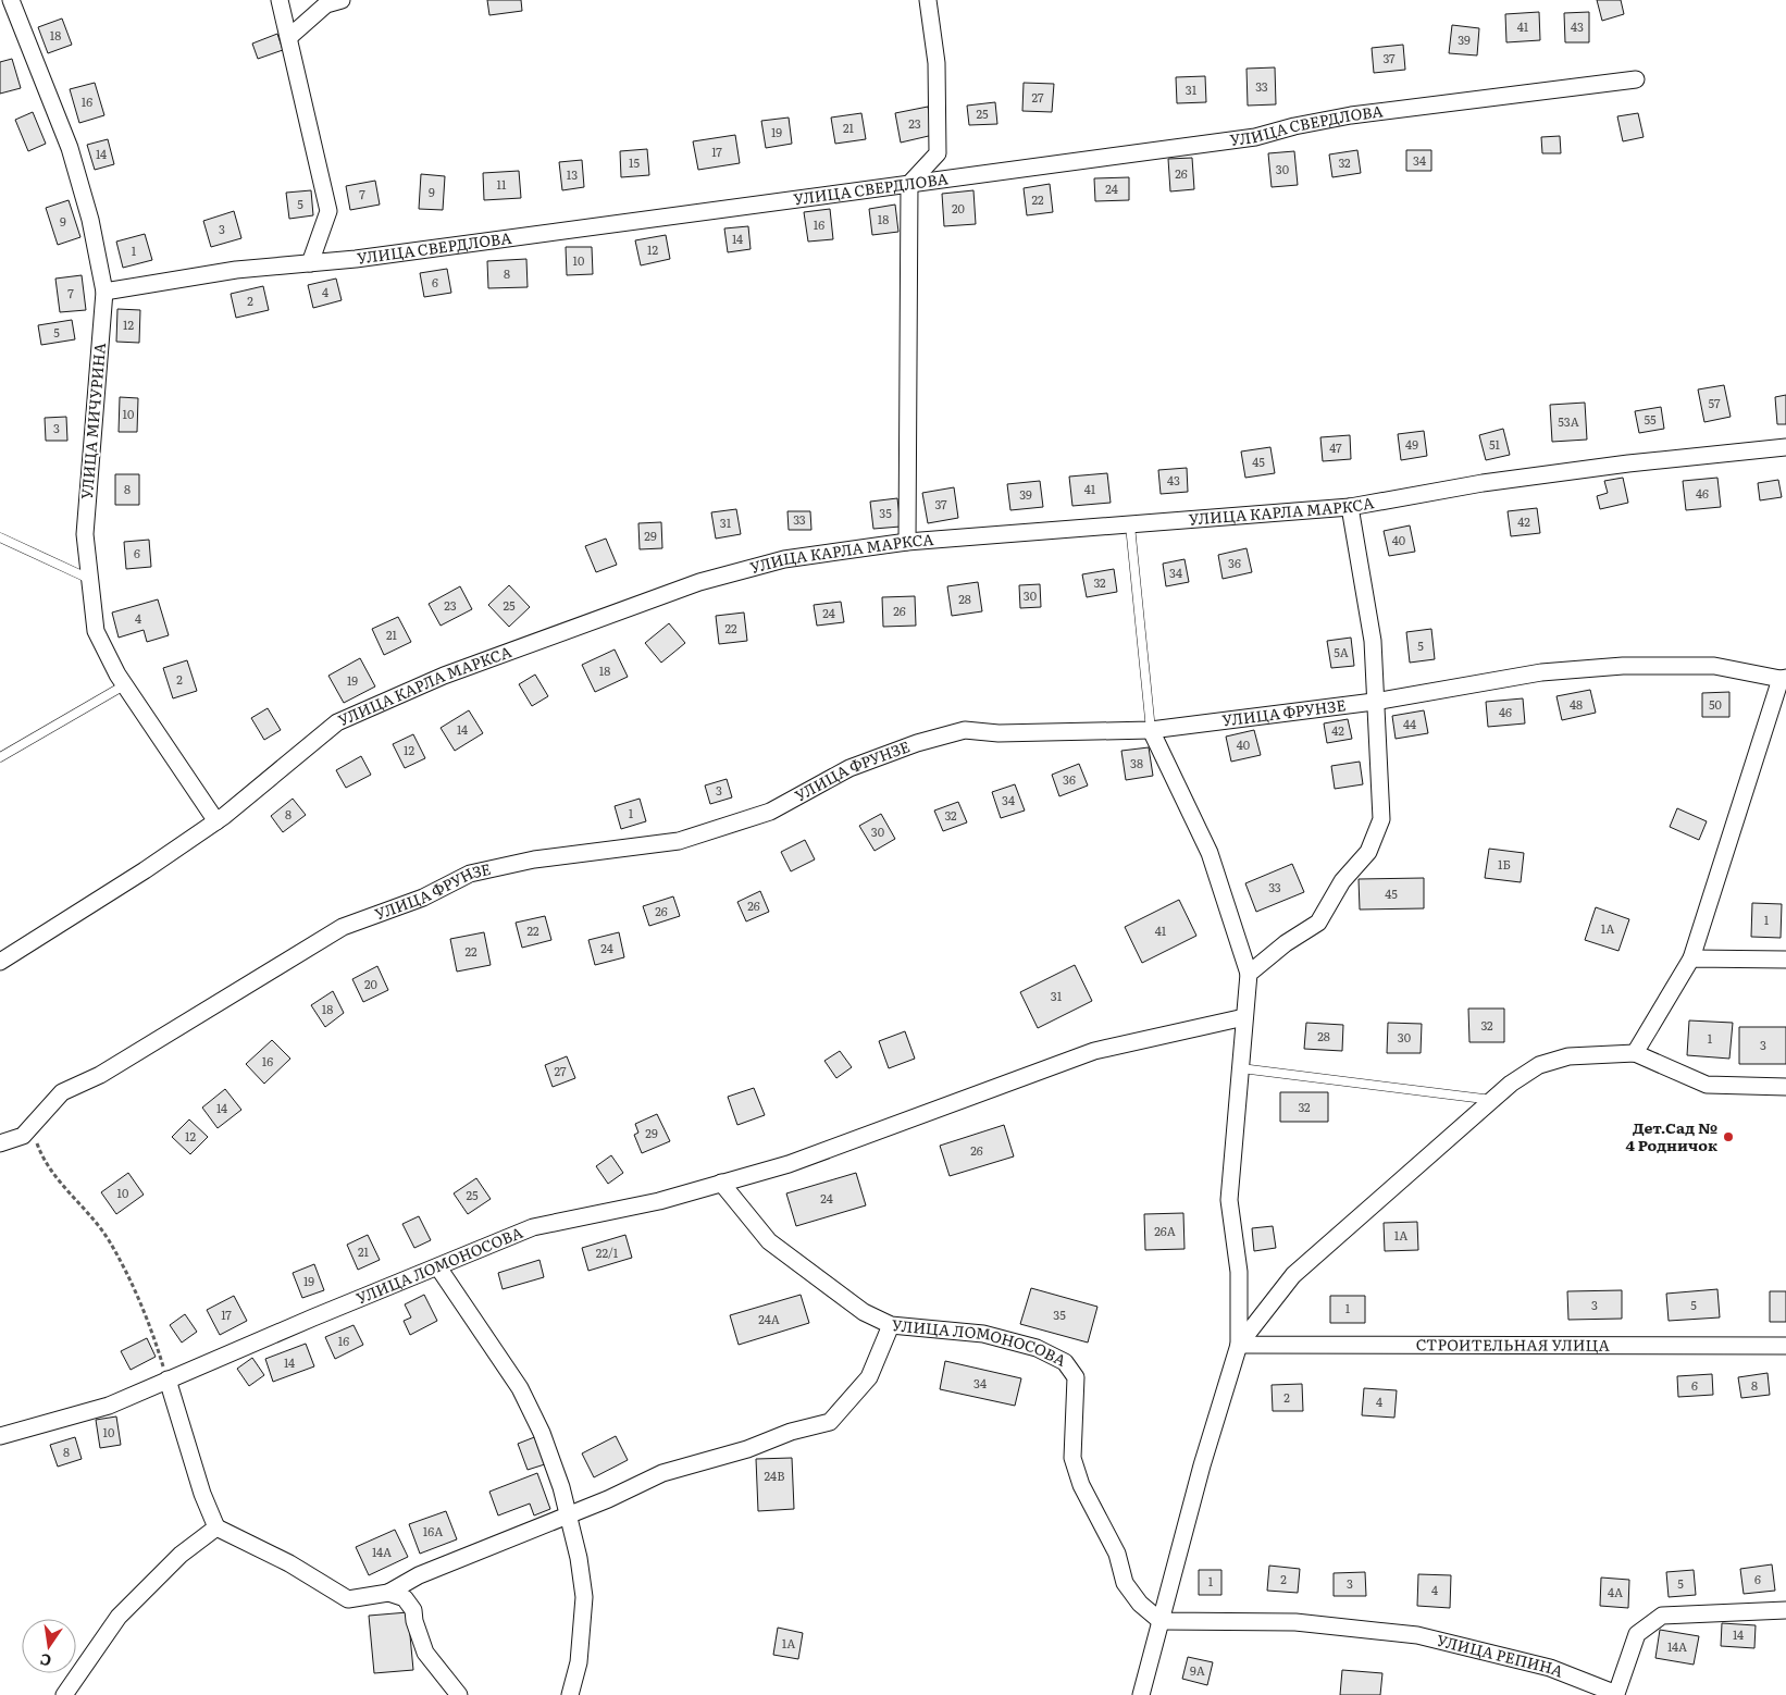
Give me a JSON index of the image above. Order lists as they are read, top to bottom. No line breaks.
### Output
{"streets":{"street":["УЛИЦА СВЕРДЛОВА","УЛИЦА МИЧУРИНА","УЛИЦА КАРЛА МАРКСА","УЛИЦА ФРУНЗЕ","УЛИЦА ЛОМОНОСОВА","СТРОИТЕЛЬНАЯ УЛИЦА","УЛИЦА РЕПИНА"]},"crossings":[["УЛИЦА СВЕРДЛОВА","УЛИЦА МИЧУРИНА"],["УЛИЦА МИЧУРИНА","УЛИЦА КАРЛА МАРКСА"],["УЛИЦА ЛОМОНОСОВА","УЛИЦА РЕПИНА"]],"places":["Дет.Сад № 4 Родничок"],"house_numbers":["41","43","18","39","37","33","31","27","16","25","23","21","19","17","14","34","15","32","30","26","13","11","24","9","7","22","5","20","18","9","16","3","14","12","1","10","8","6","4","7","2","12","5","57","10","55","53А","3","49","51","47","45","43","8","41","46","39","37","35","33","42","31","29","40","6","36","34","32","30","28","23","25","26","24","4","22","21","5","5А","18","2","19","48","50","46","44","14","42","40","12","38","36","3","34","1","8","32","30","1Б","33","45","26","26","1","1А","22","41","24","22","20","31","18","32","28","30","1","3","16","27","32","14","29","12","26","10","25","24","26А","1А","21","22/1","19","3","5","1","17","35","24А","16","14","34","6","8","2","4","10","8","24В","16А","14А","2","6","1","3","5","4","4А","14","1А","14А","9А"],"north":"bottom"}
